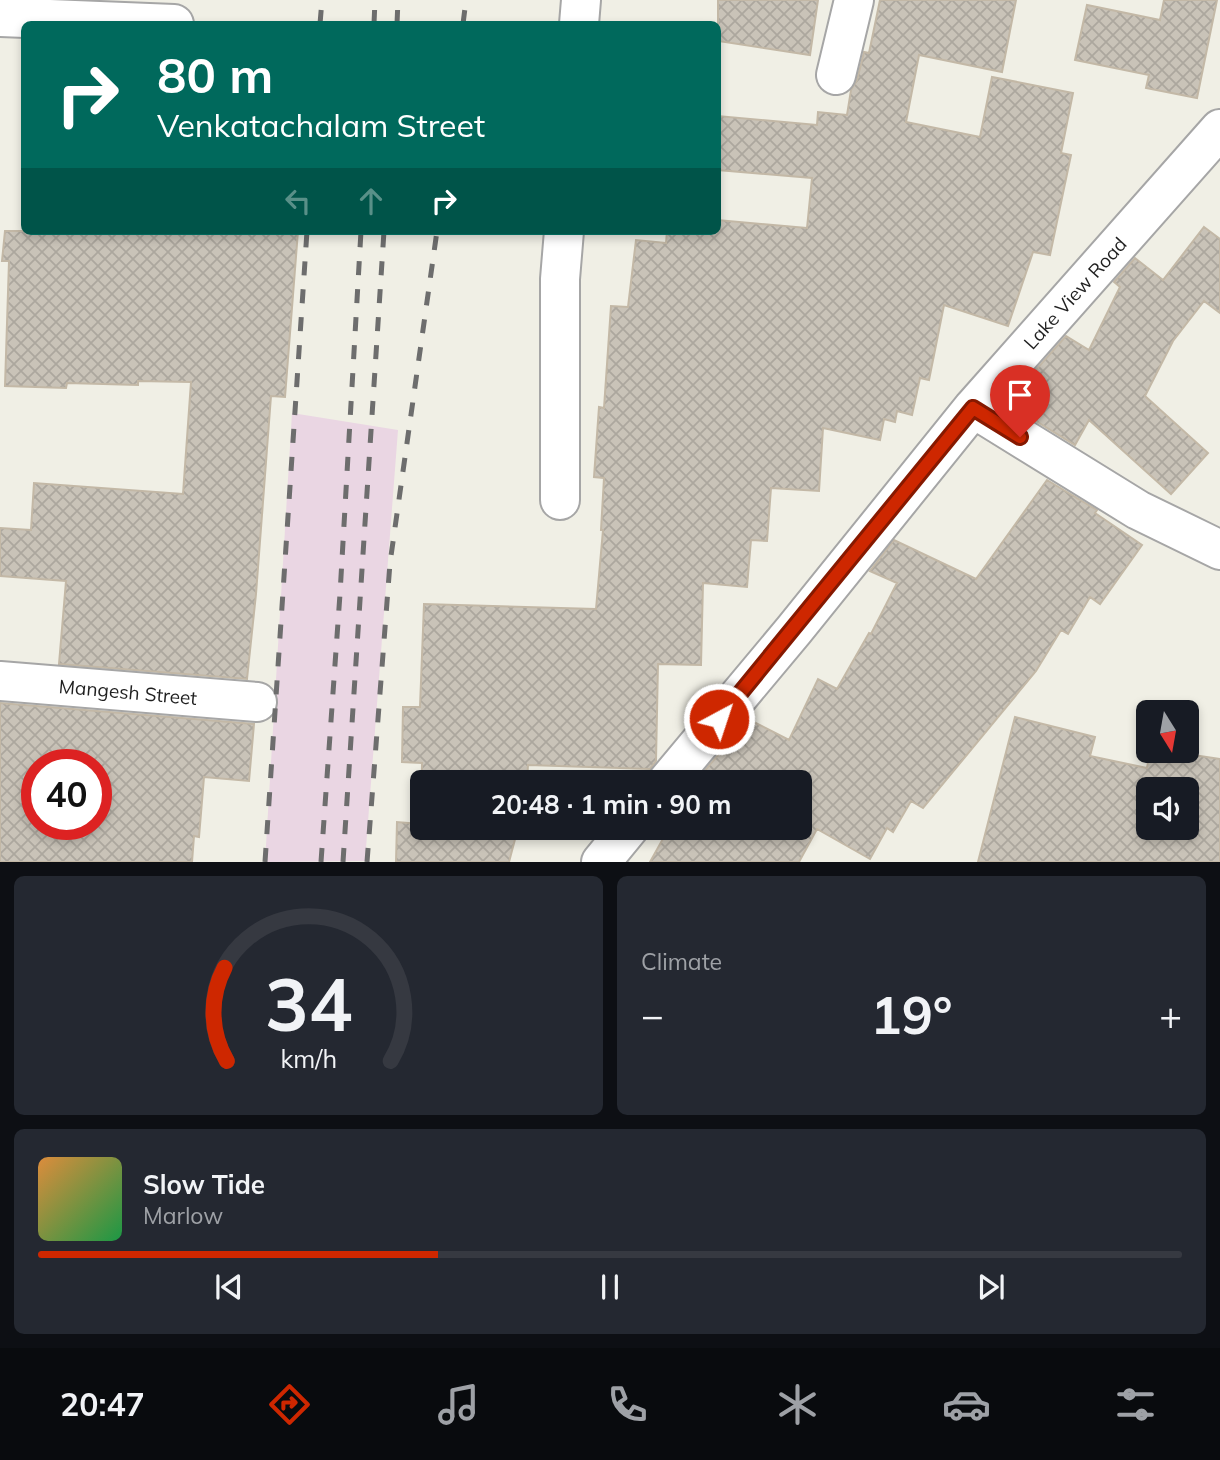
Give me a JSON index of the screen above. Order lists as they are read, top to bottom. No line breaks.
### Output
{"streets":{"street":["Lake View Road","Mangesh Street"]},"north":"bottom","page":{"turn":["80 m","Venkatachalam Street"],"limit":"40","trip":"20:48 · 1 min · 90 m","tile":"Climate","heat":["−","19°","+"],"song":["Slow Tide","Marlow"],"tabs":"20:47","gauge":["34","km/h"]}}
